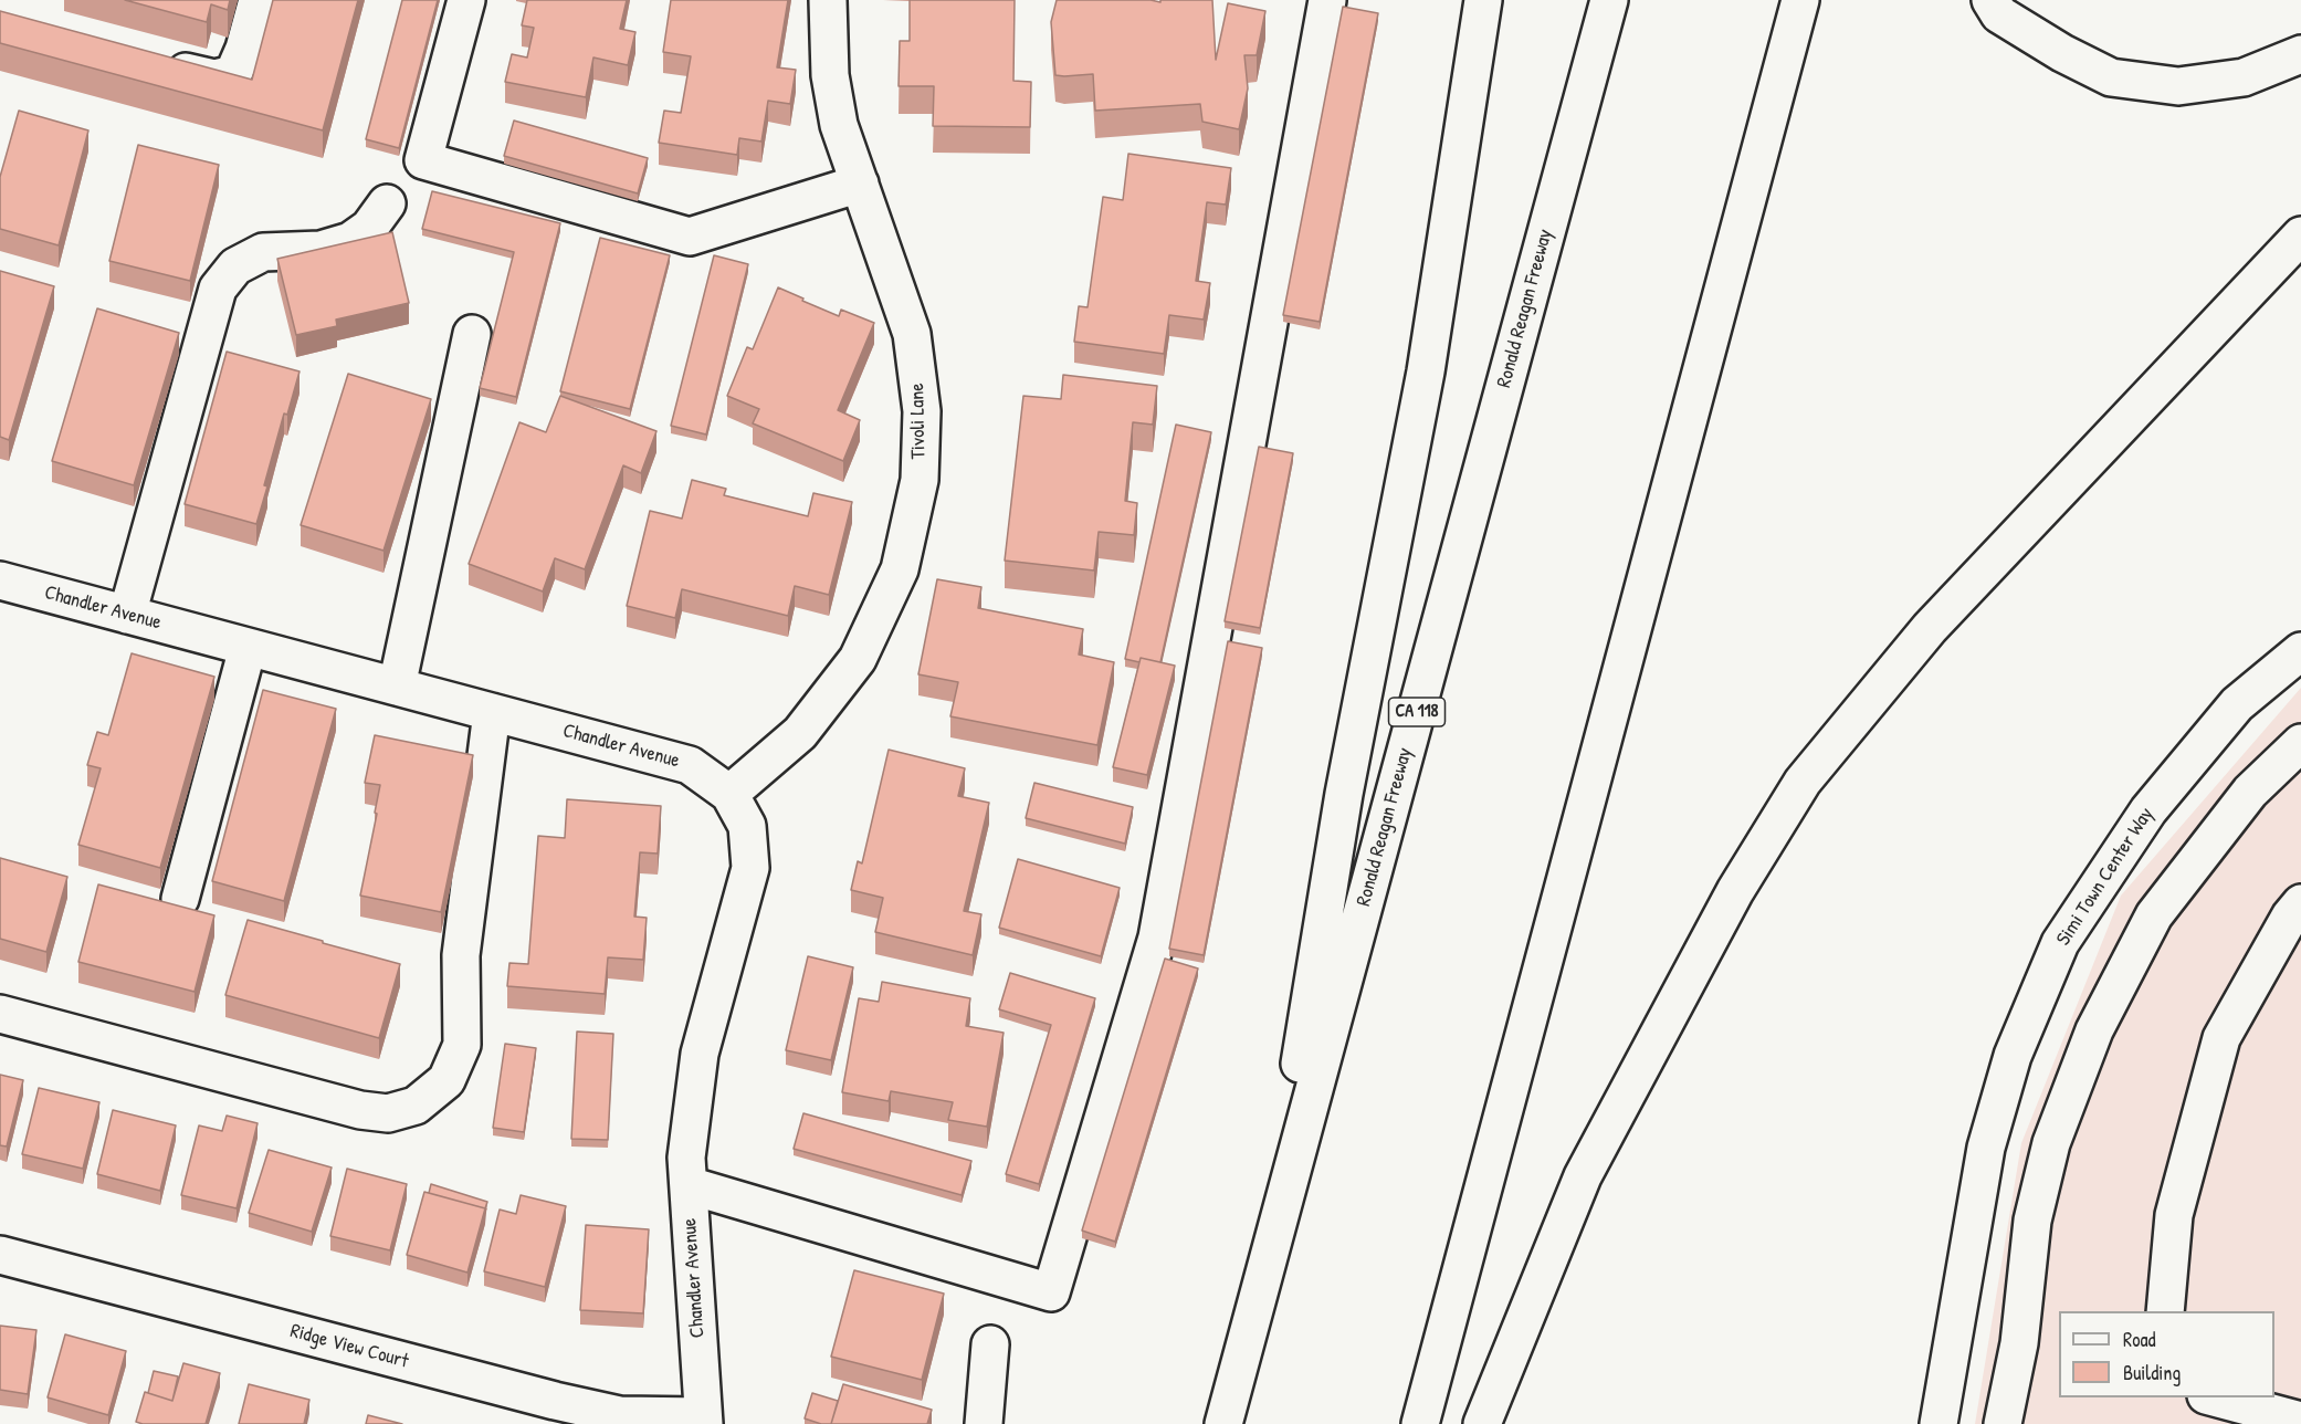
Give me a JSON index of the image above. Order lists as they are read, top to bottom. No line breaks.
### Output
{"streets":{"main road":["Ronald Reagan Freeway","Tivoli Lane","Chandler Avenue","CA 118","Simi Town Center Way","Ridge View Court"]},"crossings":[["Tivoli Lane","Chandler Avenue"],["Chandler Avenue","Ridge View Court"]],"legend":["Road","Building"]}
